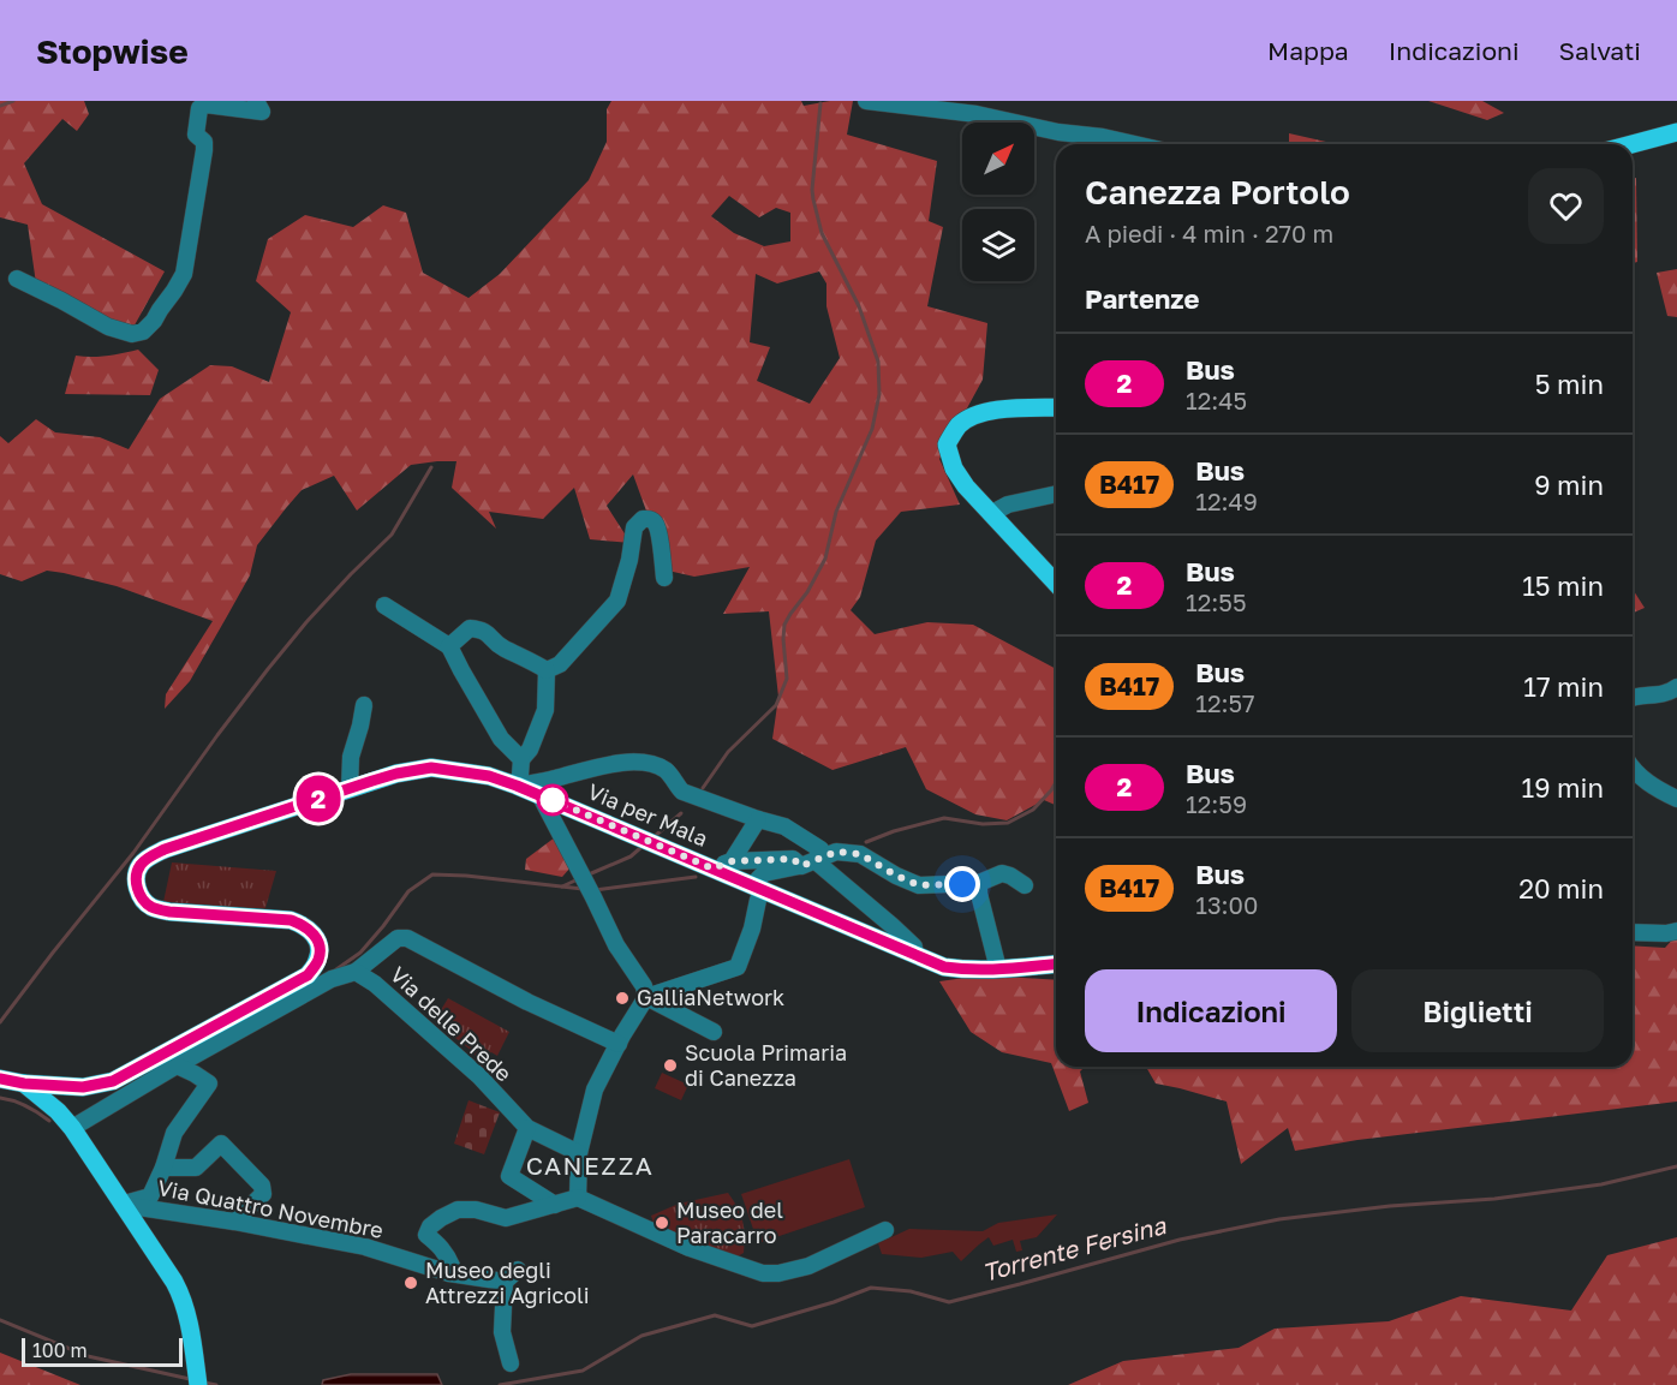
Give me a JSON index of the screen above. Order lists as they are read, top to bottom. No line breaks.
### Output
{"streets":{"main road":["Via per Mala"],"street":["Via delle Prede","Via Quattro Novembre"]},"districts":["CANEZZA"],"water":["Torrente Fersina"],"places":["GalliaNetwork","Scuola Primaria di Canezza","Museo del Paracarro","Museo degli Attrezzi Agricoli"],"lines":["bus line 2"],"scale_bar":"100 m","north":"top right","page":{"header":"Stopwise","nav":["Mappa","Indicazioni","Salvati"],"on_map":"2","heading":[["Canezza Portolo","A piedi · 4 min · 270 m"],"Partenze"],"list":[{"mark":"2","name":"Bus","note":"12:45","value":"5 min"},{"mark":"B417","name":"Bus","note":"12:49","value":"9 min"},{"mark":"2","name":"Bus","note":"12:55","value":"15 min"},{"mark":"B417","name":"Bus","note":"12:57","value":"17 min"},{"mark":"2","name":"Bus","note":"12:59","value":"19 min"},{"mark":"B417","name":"Bus","note":"13:00","value":"20 min"}],"buttons":["Indicazioni","Biglietti"],"scale":"100 m"}}
